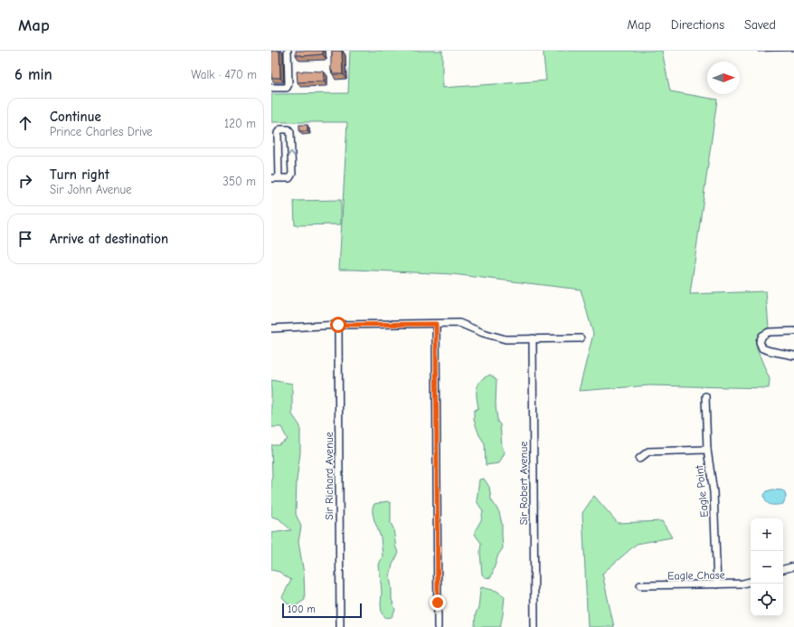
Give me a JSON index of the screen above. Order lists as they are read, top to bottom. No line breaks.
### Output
{"streets":{"street":["Sir Richard Avenue","Sir Robert Avenue","Eagle Point","Eagle Chase"]},"crossings":[["Eagle Point","Eagle Chase"]],"scale_bar":"100 m","north":"right","page":{"header":"Map","nav":["Map","Directions","Saved"],"heading":["6 min","Walk · 470 m"],"list":[["Continue","Prince Charles Drive","120 m"],["Turn right","Sir John Avenue","350 m"],"Arrive at destination"],"map_buttons":["+","−"],"scale":"100 m"}}
